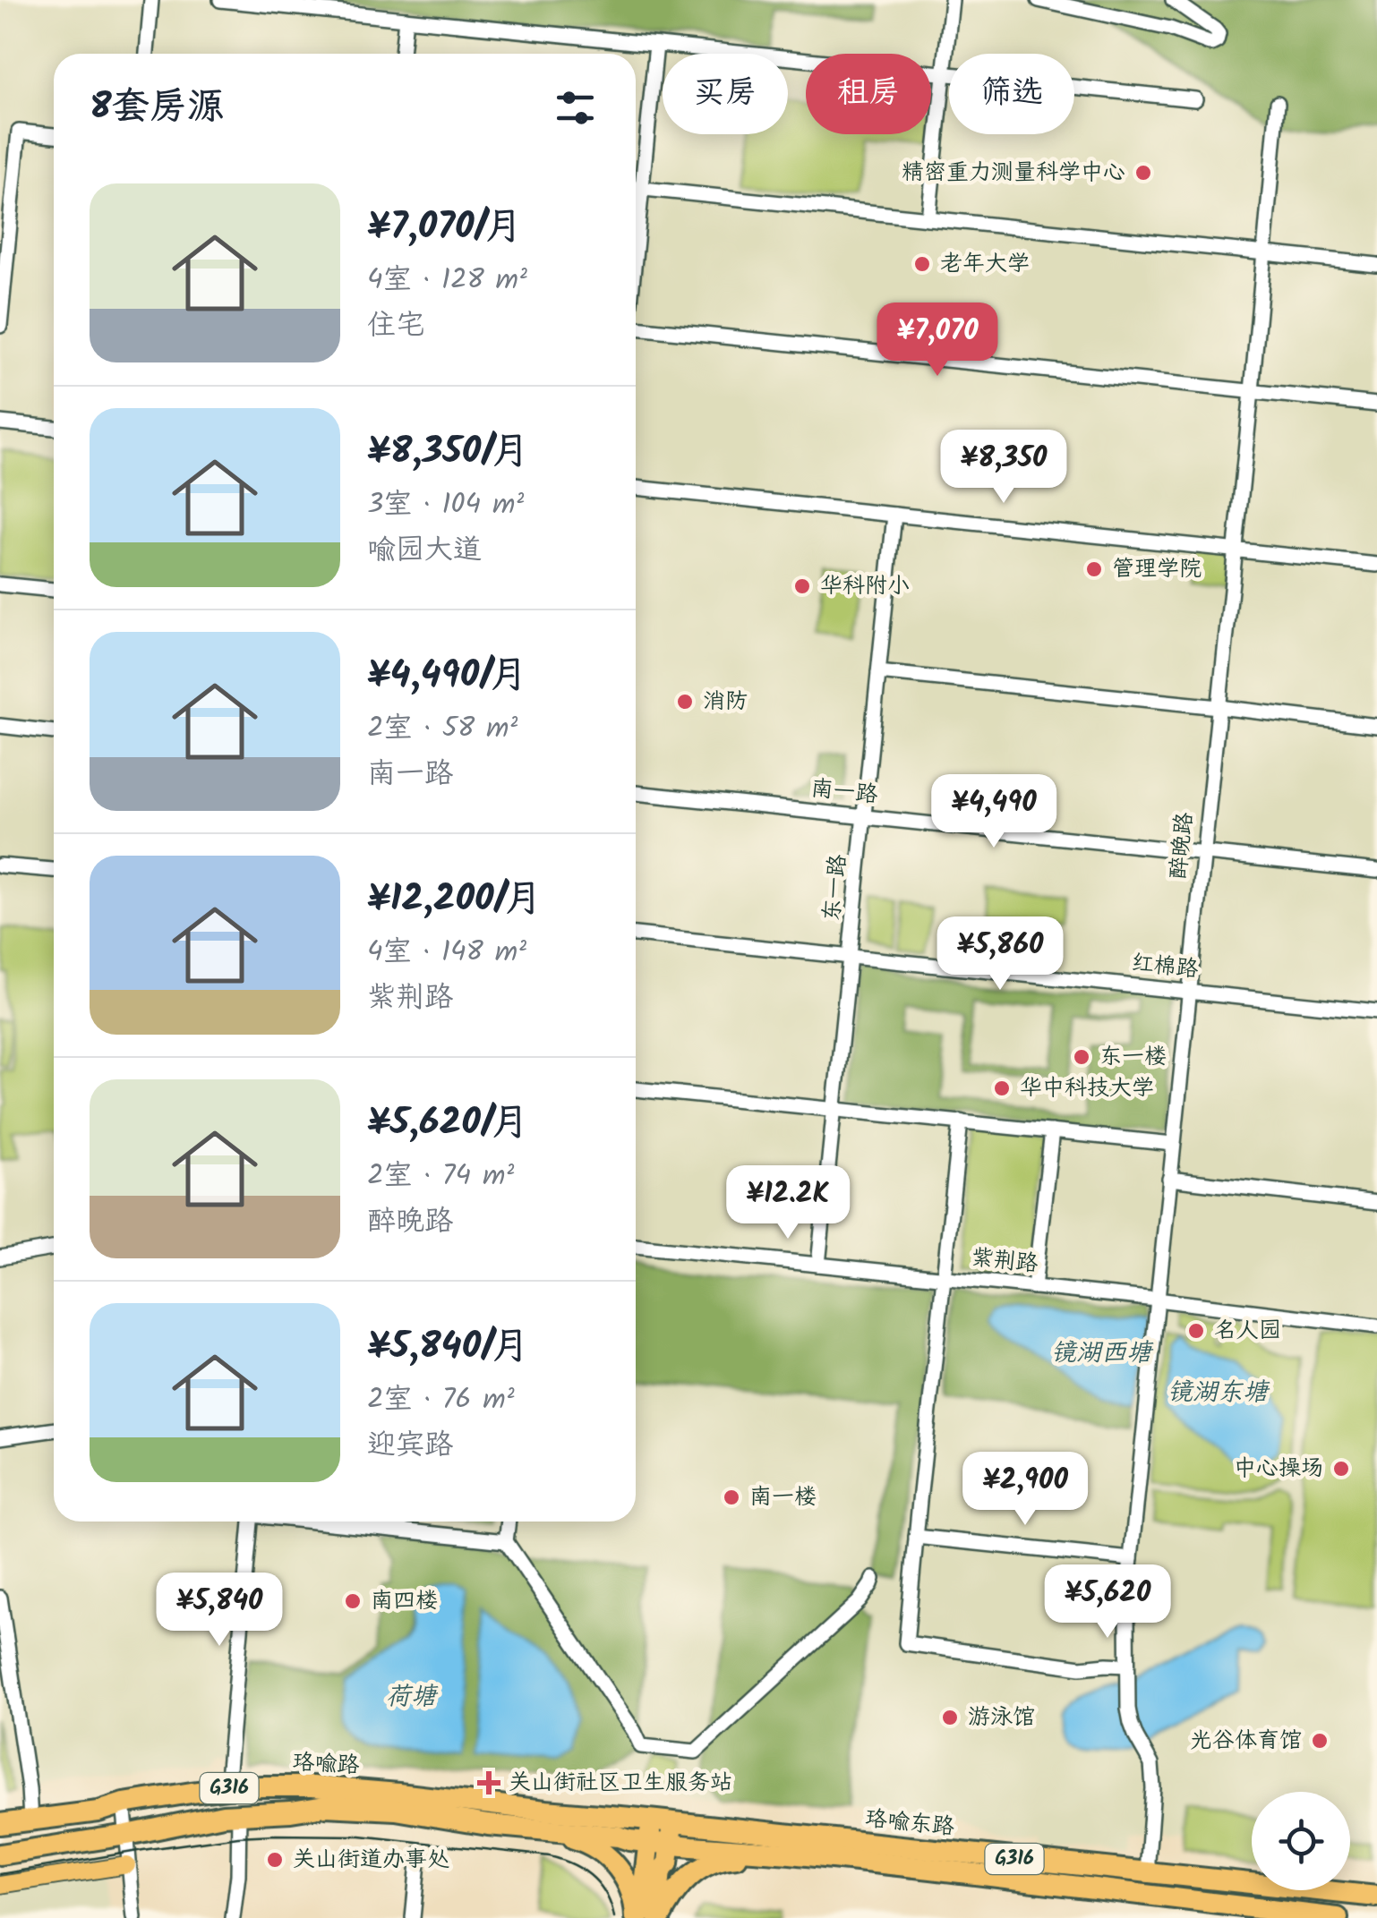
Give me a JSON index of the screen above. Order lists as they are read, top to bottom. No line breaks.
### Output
{"streets":{"highway":["珞喻路","G316","珞喻东路"],"street":["南一路","醉晚路","东一路","红棉路","紫荆路"]},"crossings":[["南一路","醉晚路"],["南一路","东一路"],["醉晚路","红棉路"],["醉晚路","紫荆路"],["醉晚路","珞喻东路"],["东一路","红棉路"],["东一路","紫荆路"],["珞喻路","珞喻东路"]],"water":["镜湖西塘","镜湖东塘","荷塘"],"places":{"other":["精密重力测量科学中心","老年大学","管理学院","华科附小","消防","东一楼","华中科技大学","名人园","中心操场","南一楼","南四楼","游泳馆","光谷体育馆","关山街道办事处"],"health":["关山街社区卫生服务站"]},"page":{"chip":["买房","租房","筛选"],"heading":"8套房源","list":[{"name":"¥7,070/月","note":"4室 · 128 m² · 住宅"},{"name":"¥8,350/月","note":"3室 · 104 m² · 喻园大道"},{"name":"¥4,490/月","note":"2室 · 58 m² · 南一路"},{"name":"¥12,200/月","note":"4室 · 148 m² · 紫荆路"},{"name":"¥5,620/月","note":"2室 · 74 m² · 醉晚路"},{"name":"¥5,840/月","note":"2室 · 76 m² · 迎宾路"}],"price":["¥7,070","¥8,350","¥4,490","¥5,860","¥12.2K","¥2,900","¥5,620","¥5,840"]}}
